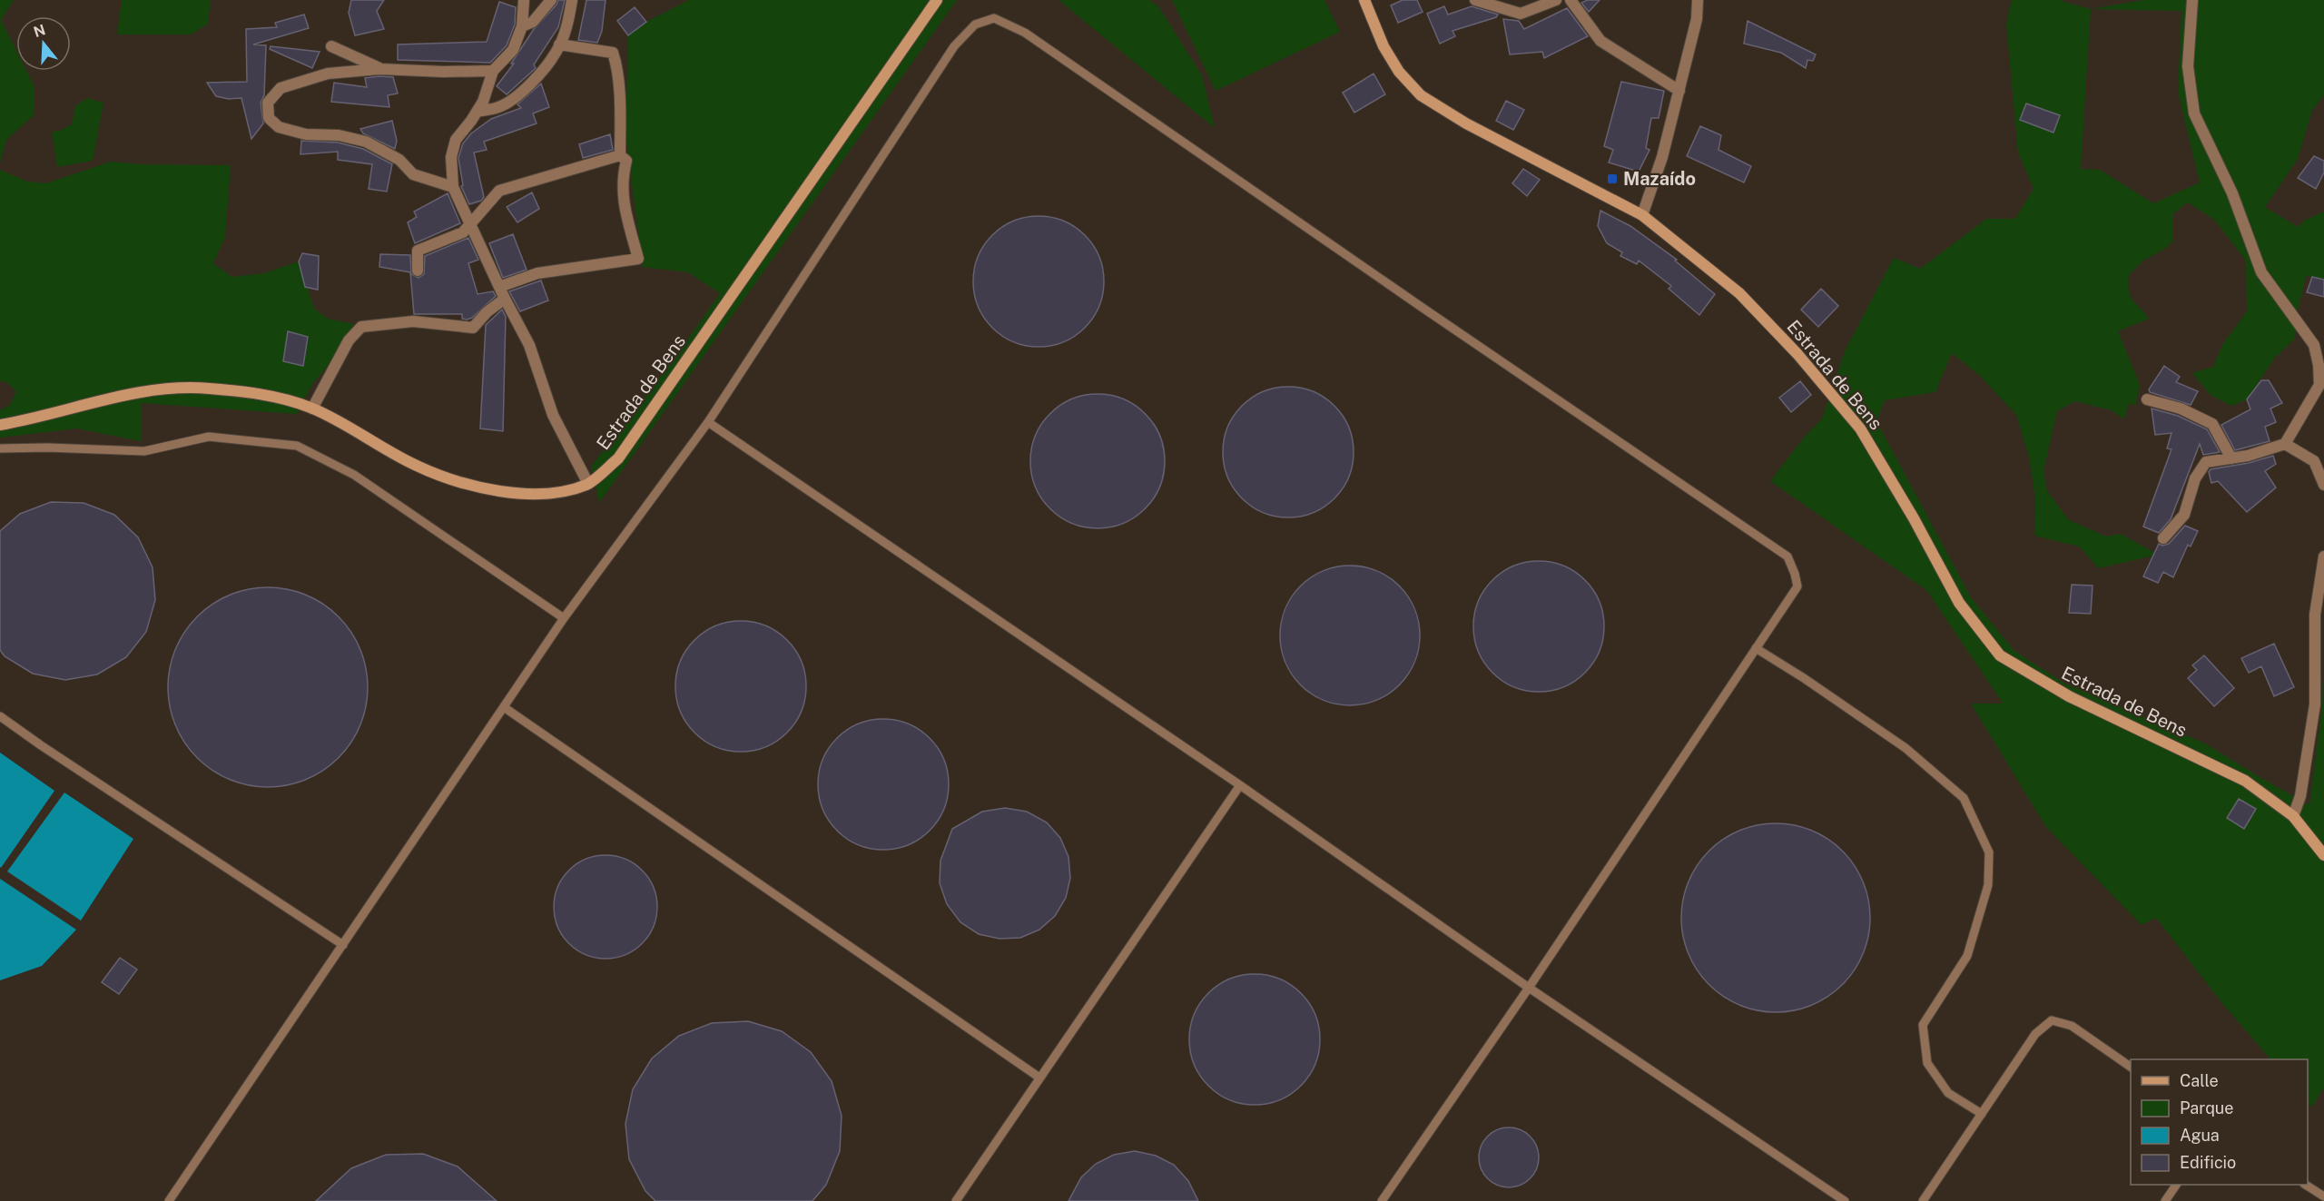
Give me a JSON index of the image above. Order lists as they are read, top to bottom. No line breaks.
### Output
{"streets":{"street":["Estrada de Bens"]},"places":{"transit":["Mazaído"]},"legend":["Calle","Parque","Agua","Edificio"],"north":"top"}
